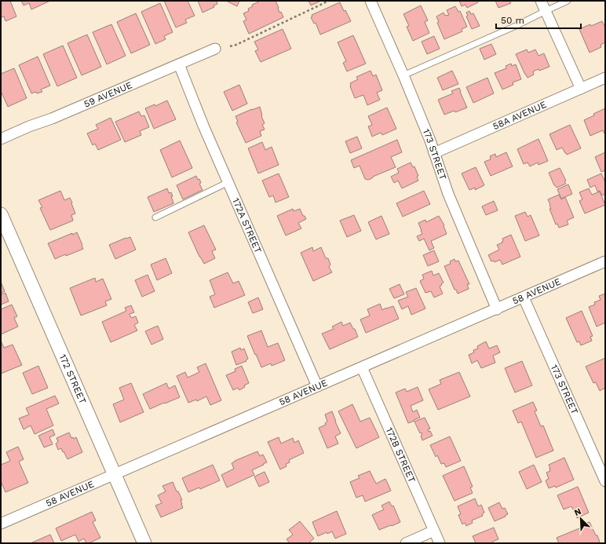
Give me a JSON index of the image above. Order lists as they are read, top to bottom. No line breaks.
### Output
{"streets":{"street":["59 AVENUE","58A AVENUE","173 STREET","172A STREET","58 AVENUE","172 STREET","172B STREET"]},"crossings":[["59 AVENUE","172A STREET"],["58A AVENUE","173 STREET"],["173 STREET","58 AVENUE"],["172A STREET","58 AVENUE"],["58 AVENUE","172 STREET"],["58 AVENUE","172B STREET"]],"scale_bar":"50 m","north":"top left"}
